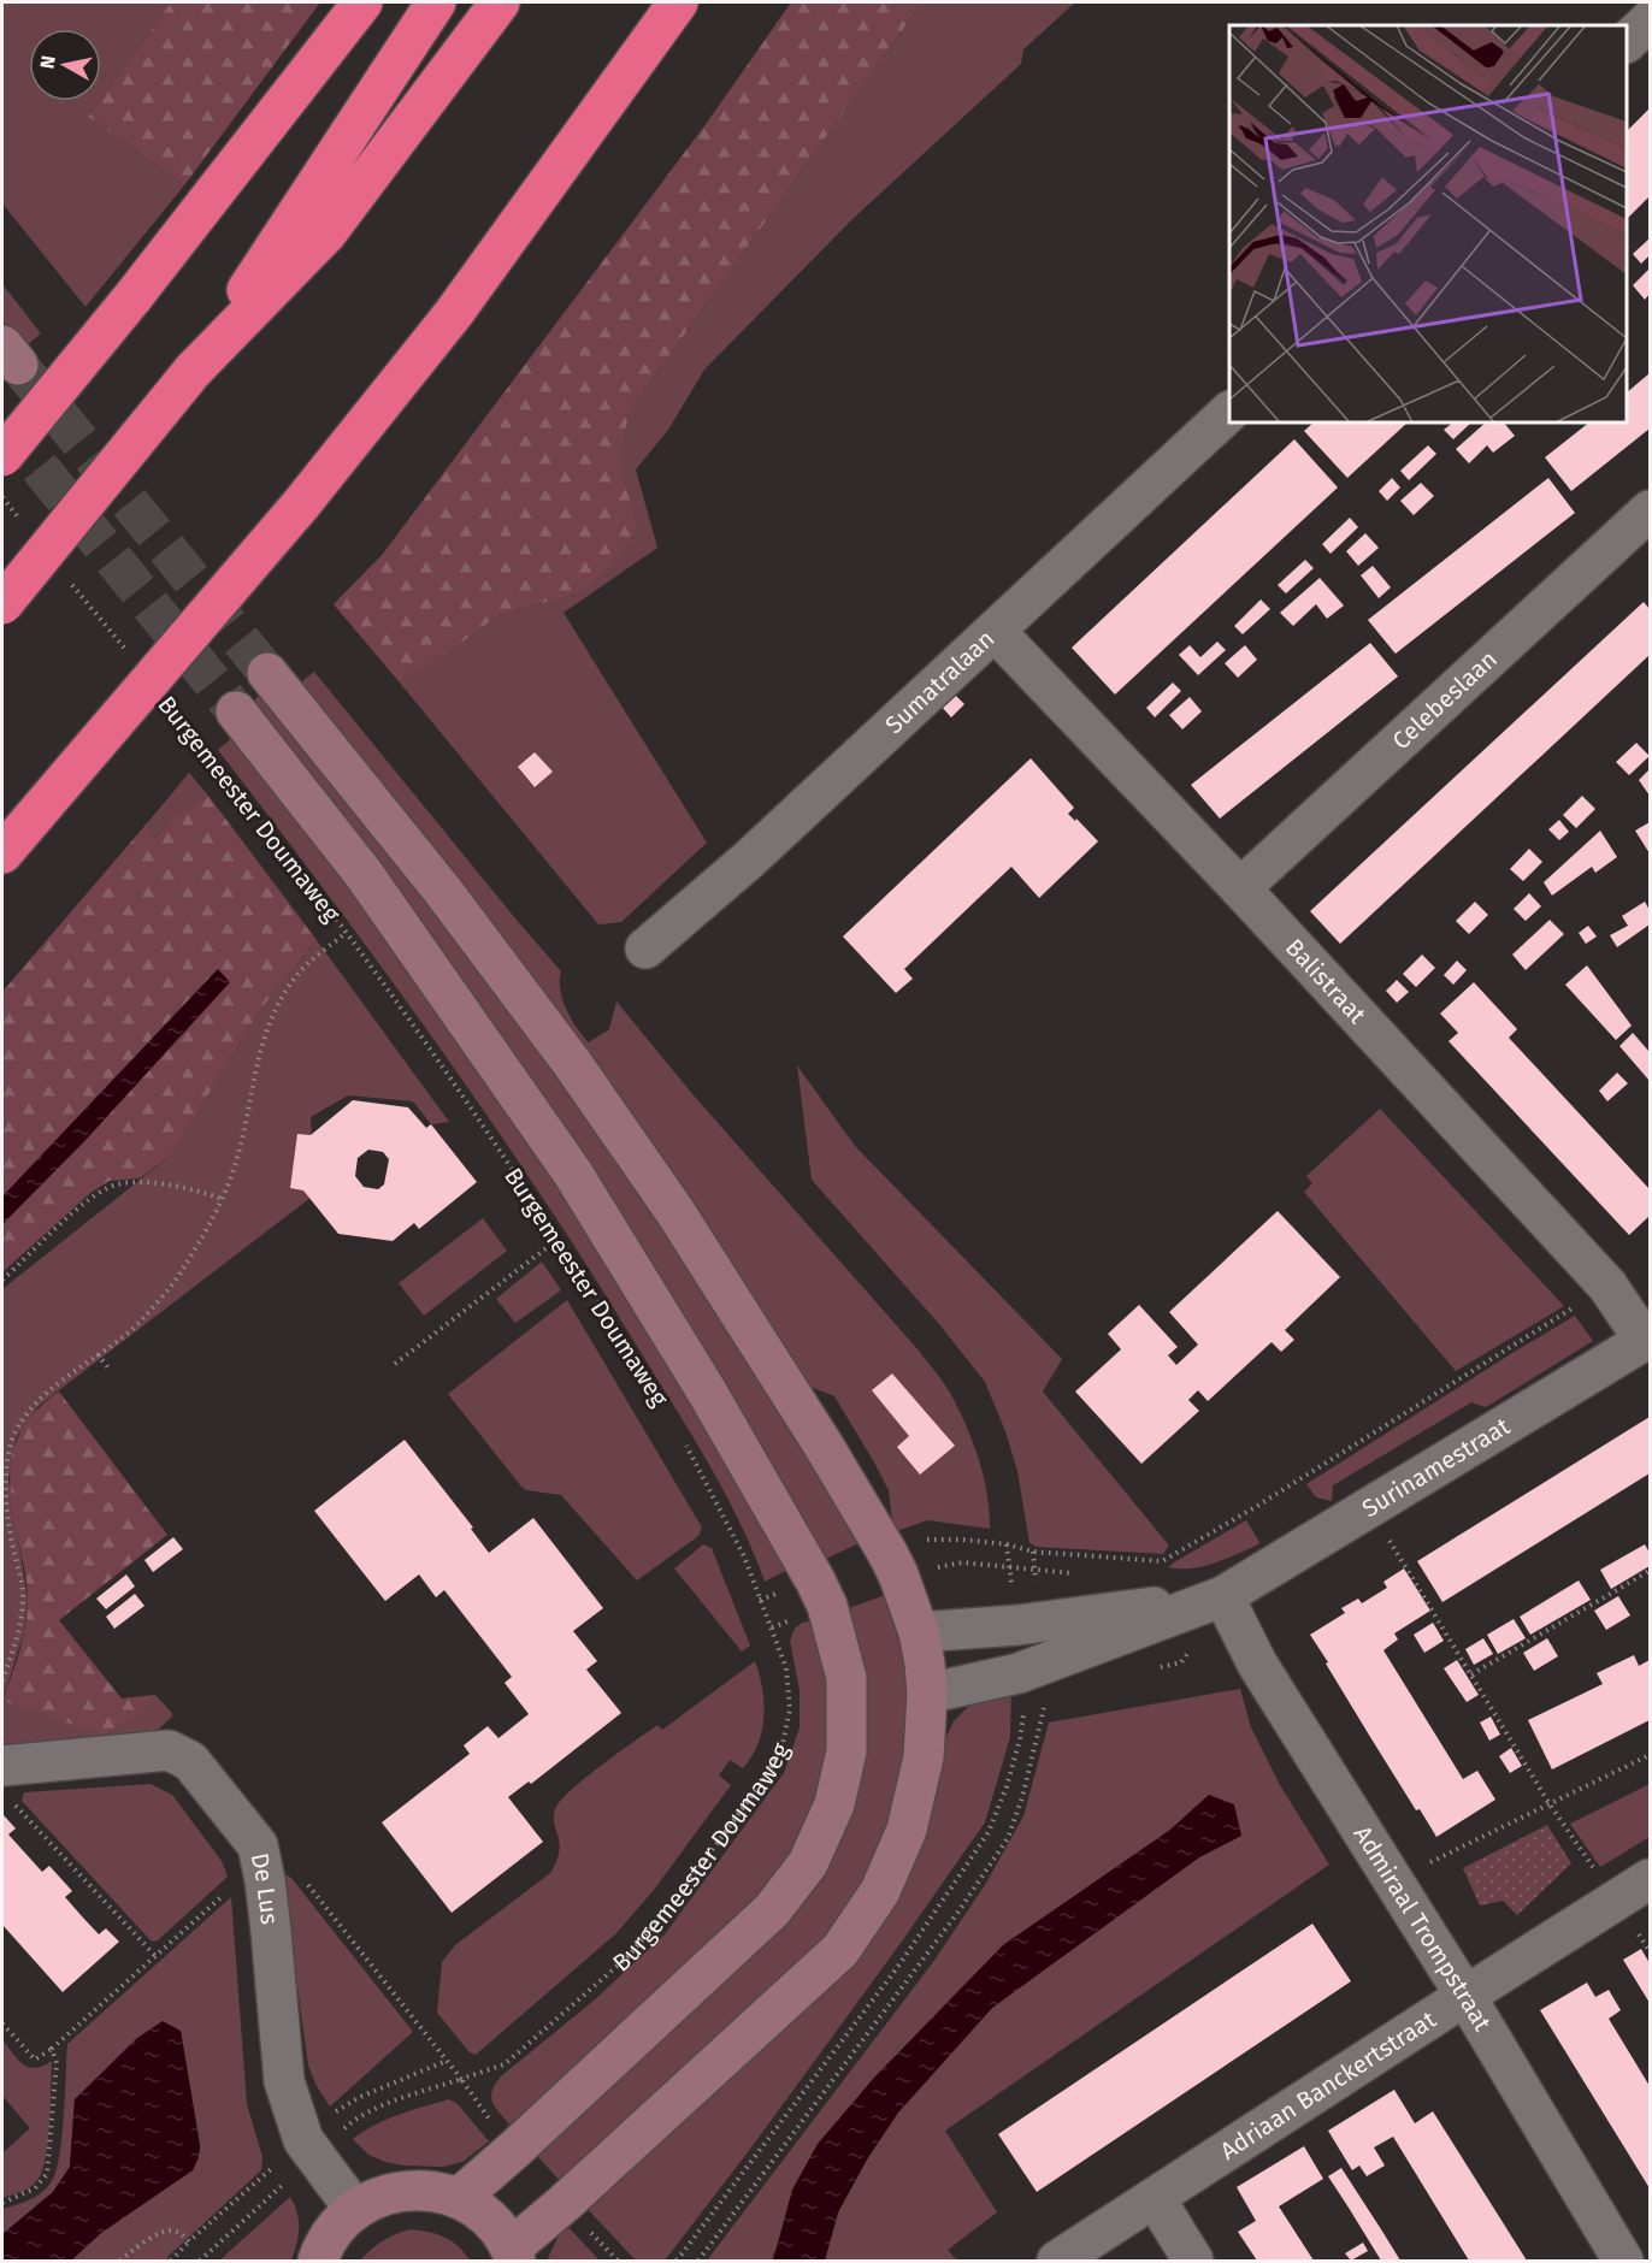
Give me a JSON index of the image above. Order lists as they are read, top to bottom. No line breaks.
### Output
{"streets":{"main road":["Burgemeester Doumaweg"],"street":["Sumatralaan","Celebeslaan","Balistraat","Surinamestraat","De Lus","Admiraal Trompstraat","Adriaan Banckertstraat"]},"crossings":[["Sumatralaan","Balistraat"],["Celebeslaan","Balistraat"],["Balistraat","Surinamestraat"],["Surinamestraat","Admiraal Trompstraat"],["Admiraal Trompstraat","Adriaan Banckertstraat"]],"north":"left"}
